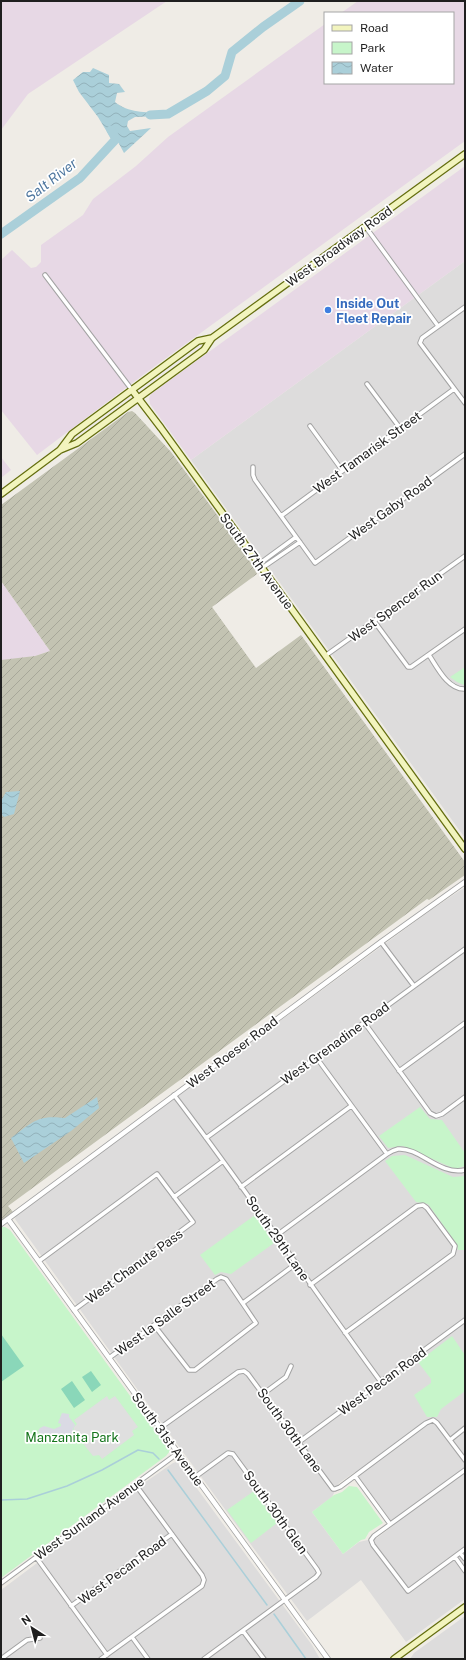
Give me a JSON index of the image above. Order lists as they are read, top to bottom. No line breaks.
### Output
{"streets":{"main road":["West Broadway Road","South 27th Avenue"],"street":["West Tamarisk Street","West Gaby Road","West Spencer Run","West Grenadine Road","West Roeser Road","South 29th Lane","West Chanute Pass","West la Salle Street","West Pecan Road","South 30th Lane","South 31st Avenue","South 30th Glen","West Sunland Avenue"]},"crossings":[["West Broadway Road","South 27th Avenue"],["South 27th Avenue","West Spencer Run"],["West Grenadine Road","South 29th Lane"],["West Roeser Road","South 29th Lane"],["West Roeser Road","South 31st Avenue"],["South 29th Lane","West Pecan Road"],["West Chanute Pass","South 31st Avenue"],["West la Salle Street","South 31st Avenue"],["West Pecan Road","South 30th Lane"],["South 30th Lane","South 31st Avenue"],["South 31st Avenue","South 30th Glen"],["South 31st Avenue","West Sunland Avenue"]],"water":["Salt River"],"parks":["Manzanita Park"],"places":["Inside Out Fleet Repair"],"legend":["Road","Park","Water"],"north":"top left"}
